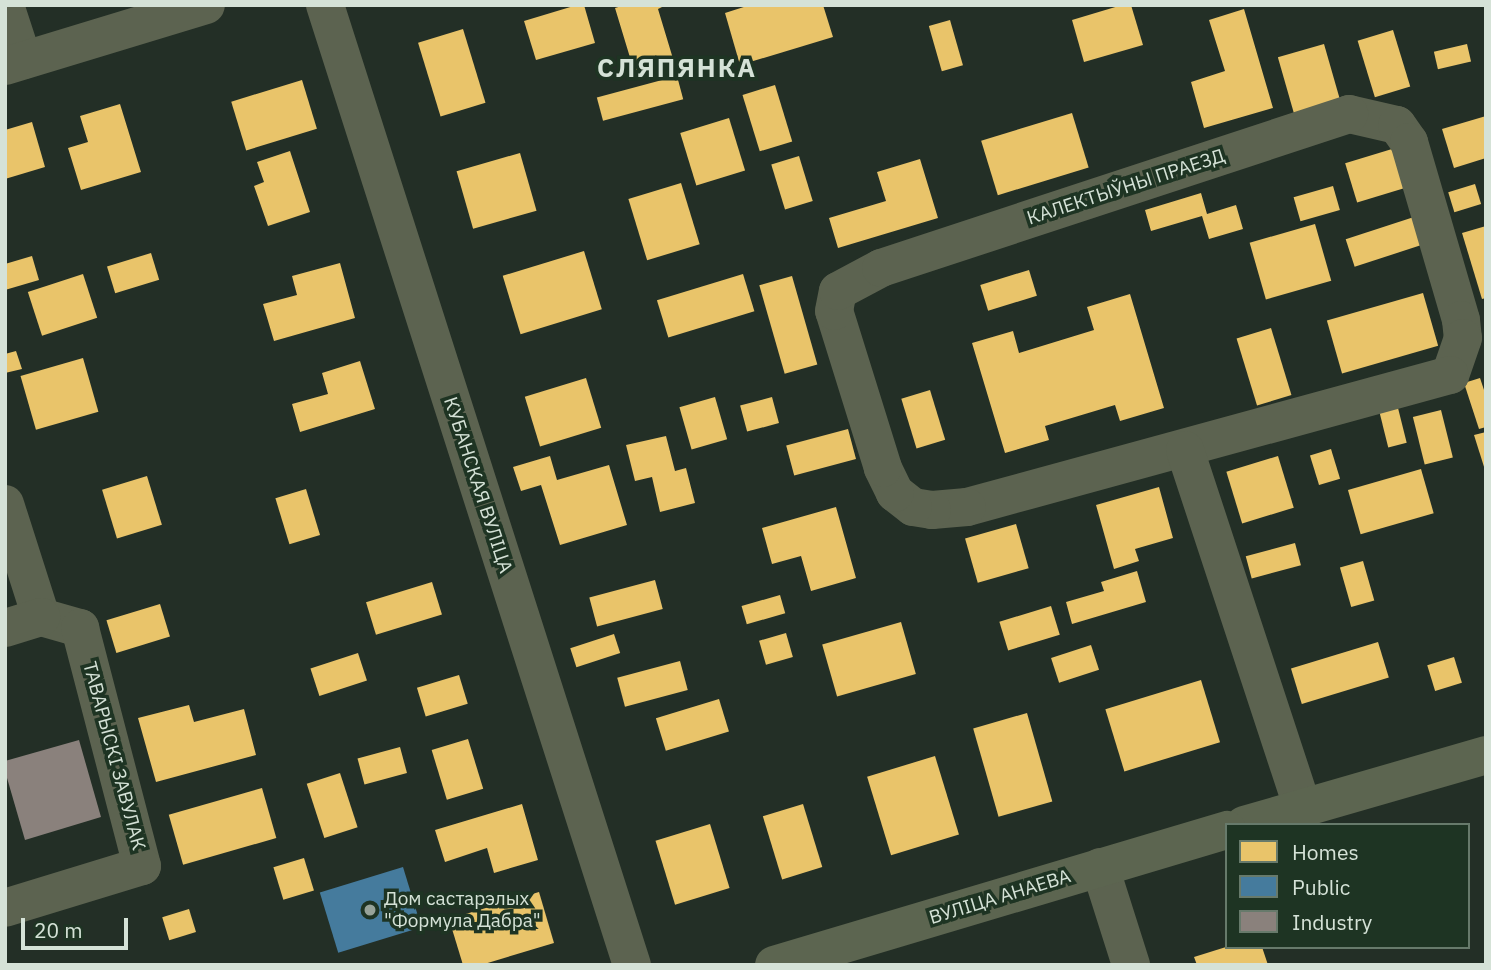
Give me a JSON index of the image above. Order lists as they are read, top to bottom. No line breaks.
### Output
{"streets":{"street":["КАЛЕКТЫЎНЫ ПРАЕЗД","КУБАНСКАЯ ВУЛІЦА","ТАВАРЫСКІ ЗАВУЛАК","ВУЛІЦА АНАЕВА"]},"districts":["СЛЯПЯНКА"],"places":["Дом састарэлых \"Формула Дабра\""],"legend":["Homes","Public","Industry"],"scale_bar":"20 m"}
